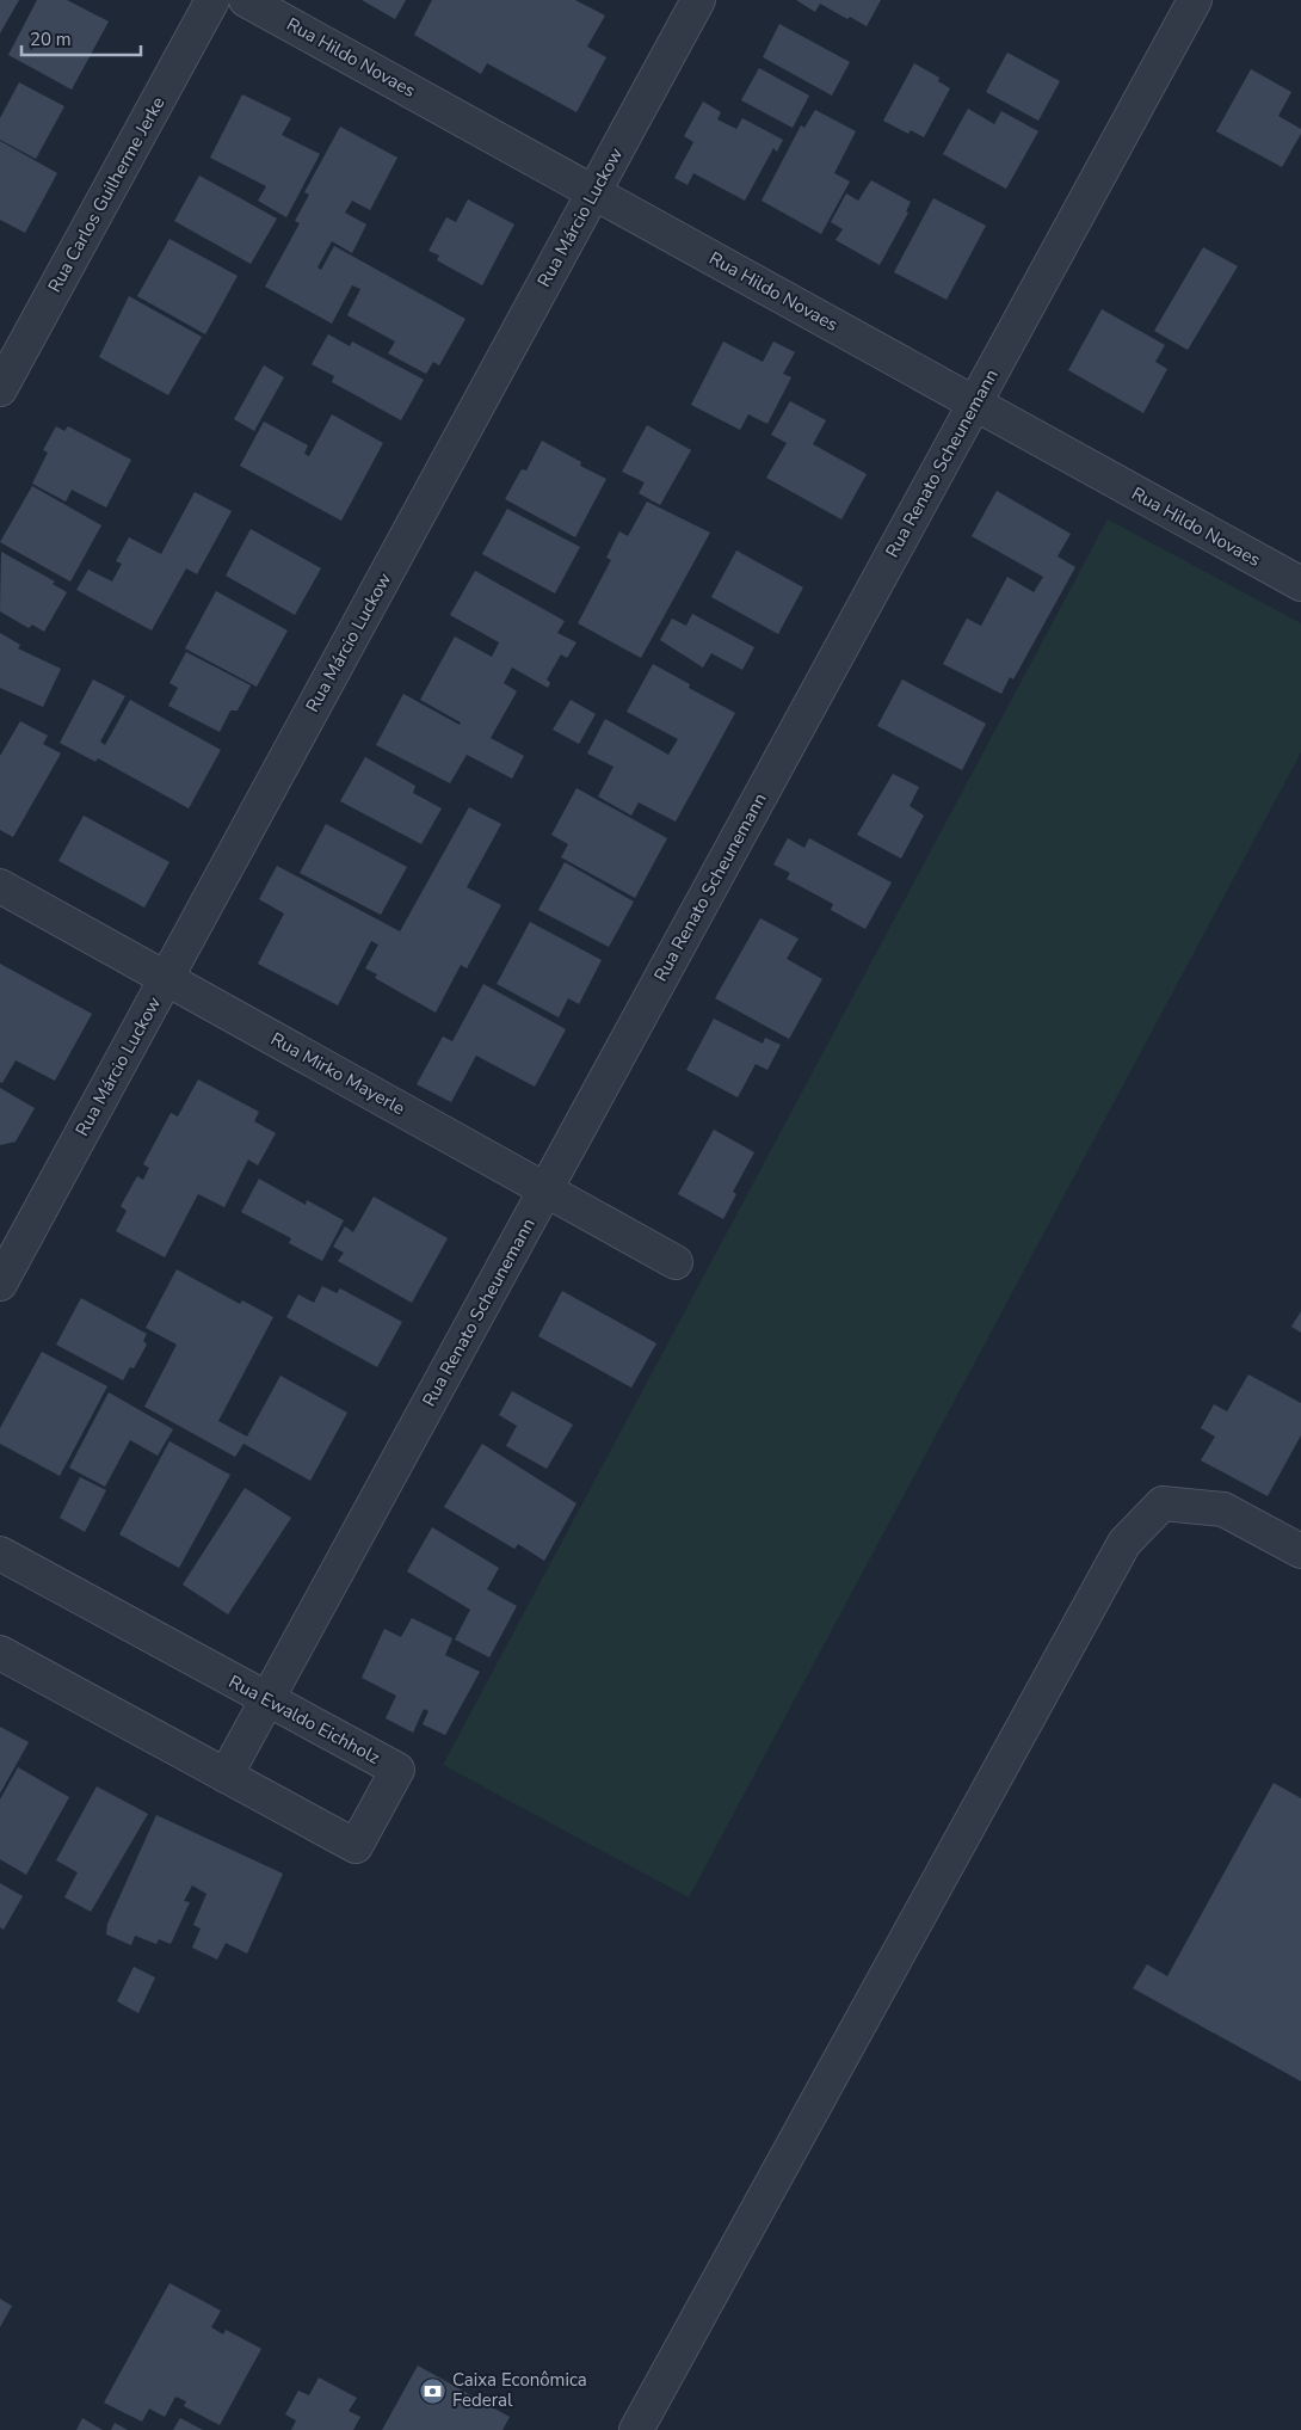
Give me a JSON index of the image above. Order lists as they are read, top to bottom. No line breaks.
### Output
{"streets":{"street":["Rua Hildo Novaes","Rua Carlos Guilherme Jerke","Rua Márcio Luckow","Rua Renato Scheunemann","Rua Mirko Mayerle","Rua Ewaldo Eichholz"]},"crossings":[["Rua Hildo Novaes","Rua Márcio Luckow"],["Rua Hildo Novaes","Rua Renato Scheunemann"],["Rua Márcio Luckow","Rua Mirko Mayerle"],["Rua Renato Scheunemann","Rua Mirko Mayerle"],["Rua Renato Scheunemann","Rua Ewaldo Eichholz"]],"places":{"bank":["Caixa Econômica Federal"]},"scale_bar":"20 m"}
